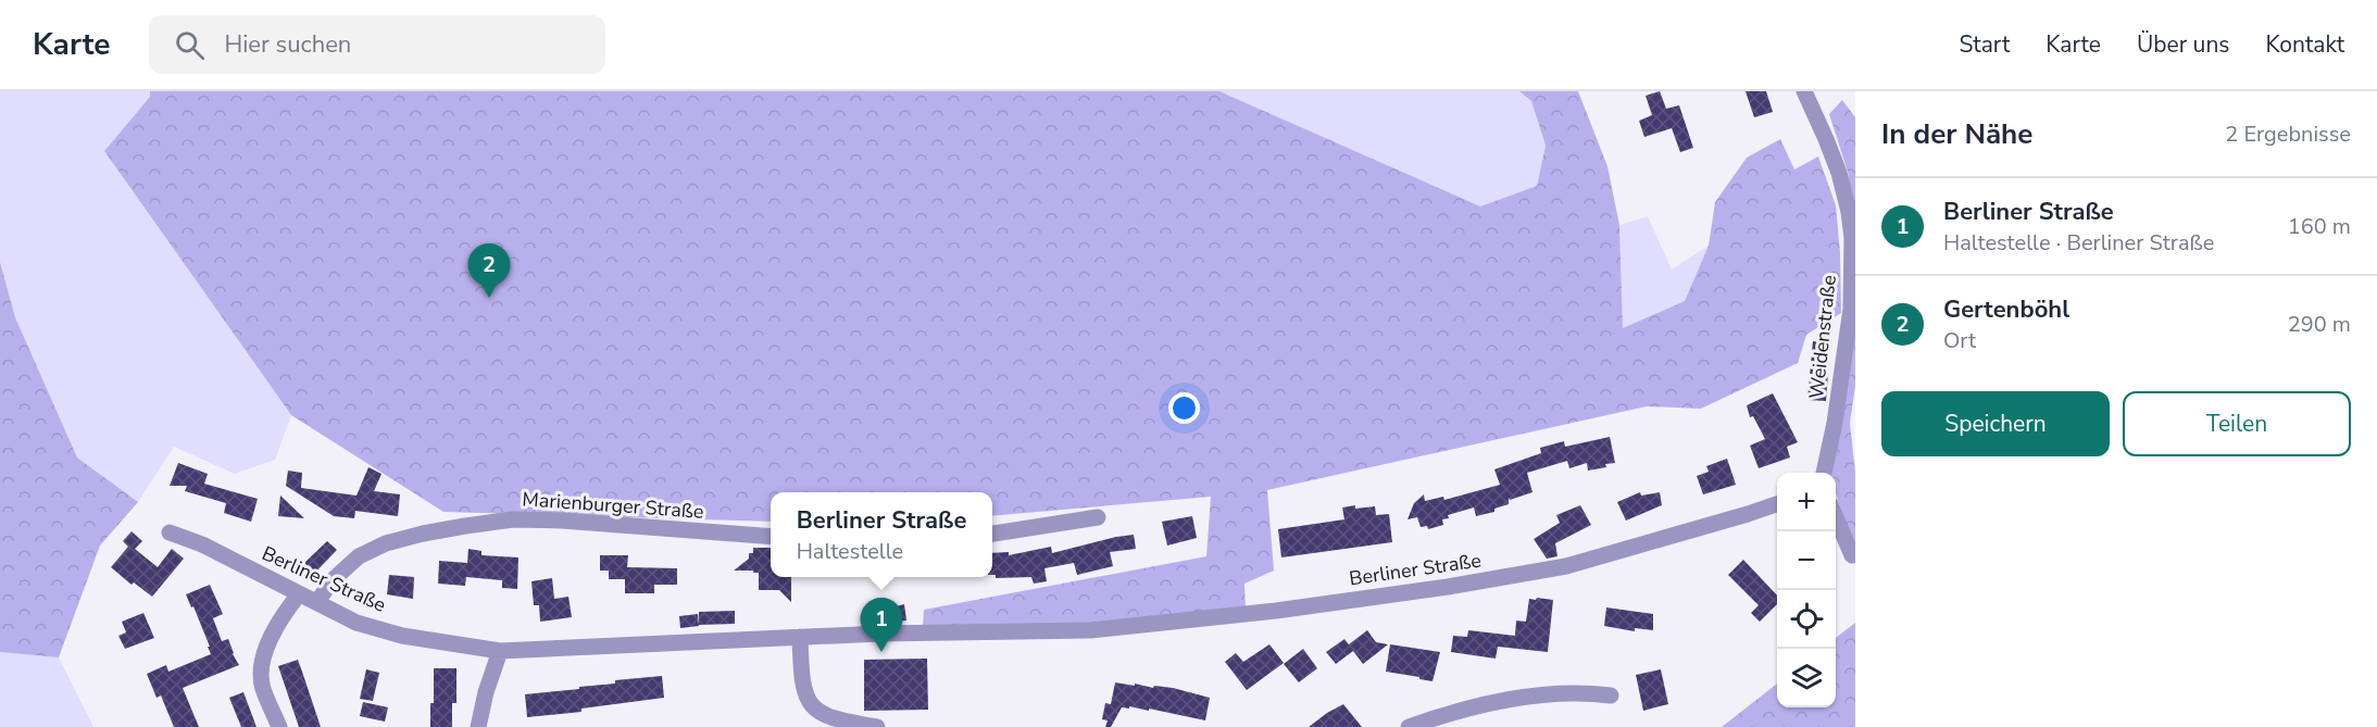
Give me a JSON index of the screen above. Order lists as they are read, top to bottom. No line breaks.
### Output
{"streets":{"street":["Weidenstraße","Marienburger Straße","Berliner Straße"]},"crossings":[["Marienburger Straße","Berliner Straße"]],"page":{"header":"Karte","search":"Hier suchen","nav":["Start","Karte","Über uns","Kontakt"],"heading":["In der Nähe","2 Ergebnisse"],"list":[{"mark":"1","name":"Berliner Straße","note":"Haltestelle · Berliner Straße","value":"160 m"},{"mark":"2","name":"Gertenböhl","note":"Ort","value":"290 m"}],"pins":["2","1"],"buttons":["Speichern","Teilen"],"map_buttons":["+","−"],"popup":["Berliner Straße","Haltestelle"]}}
